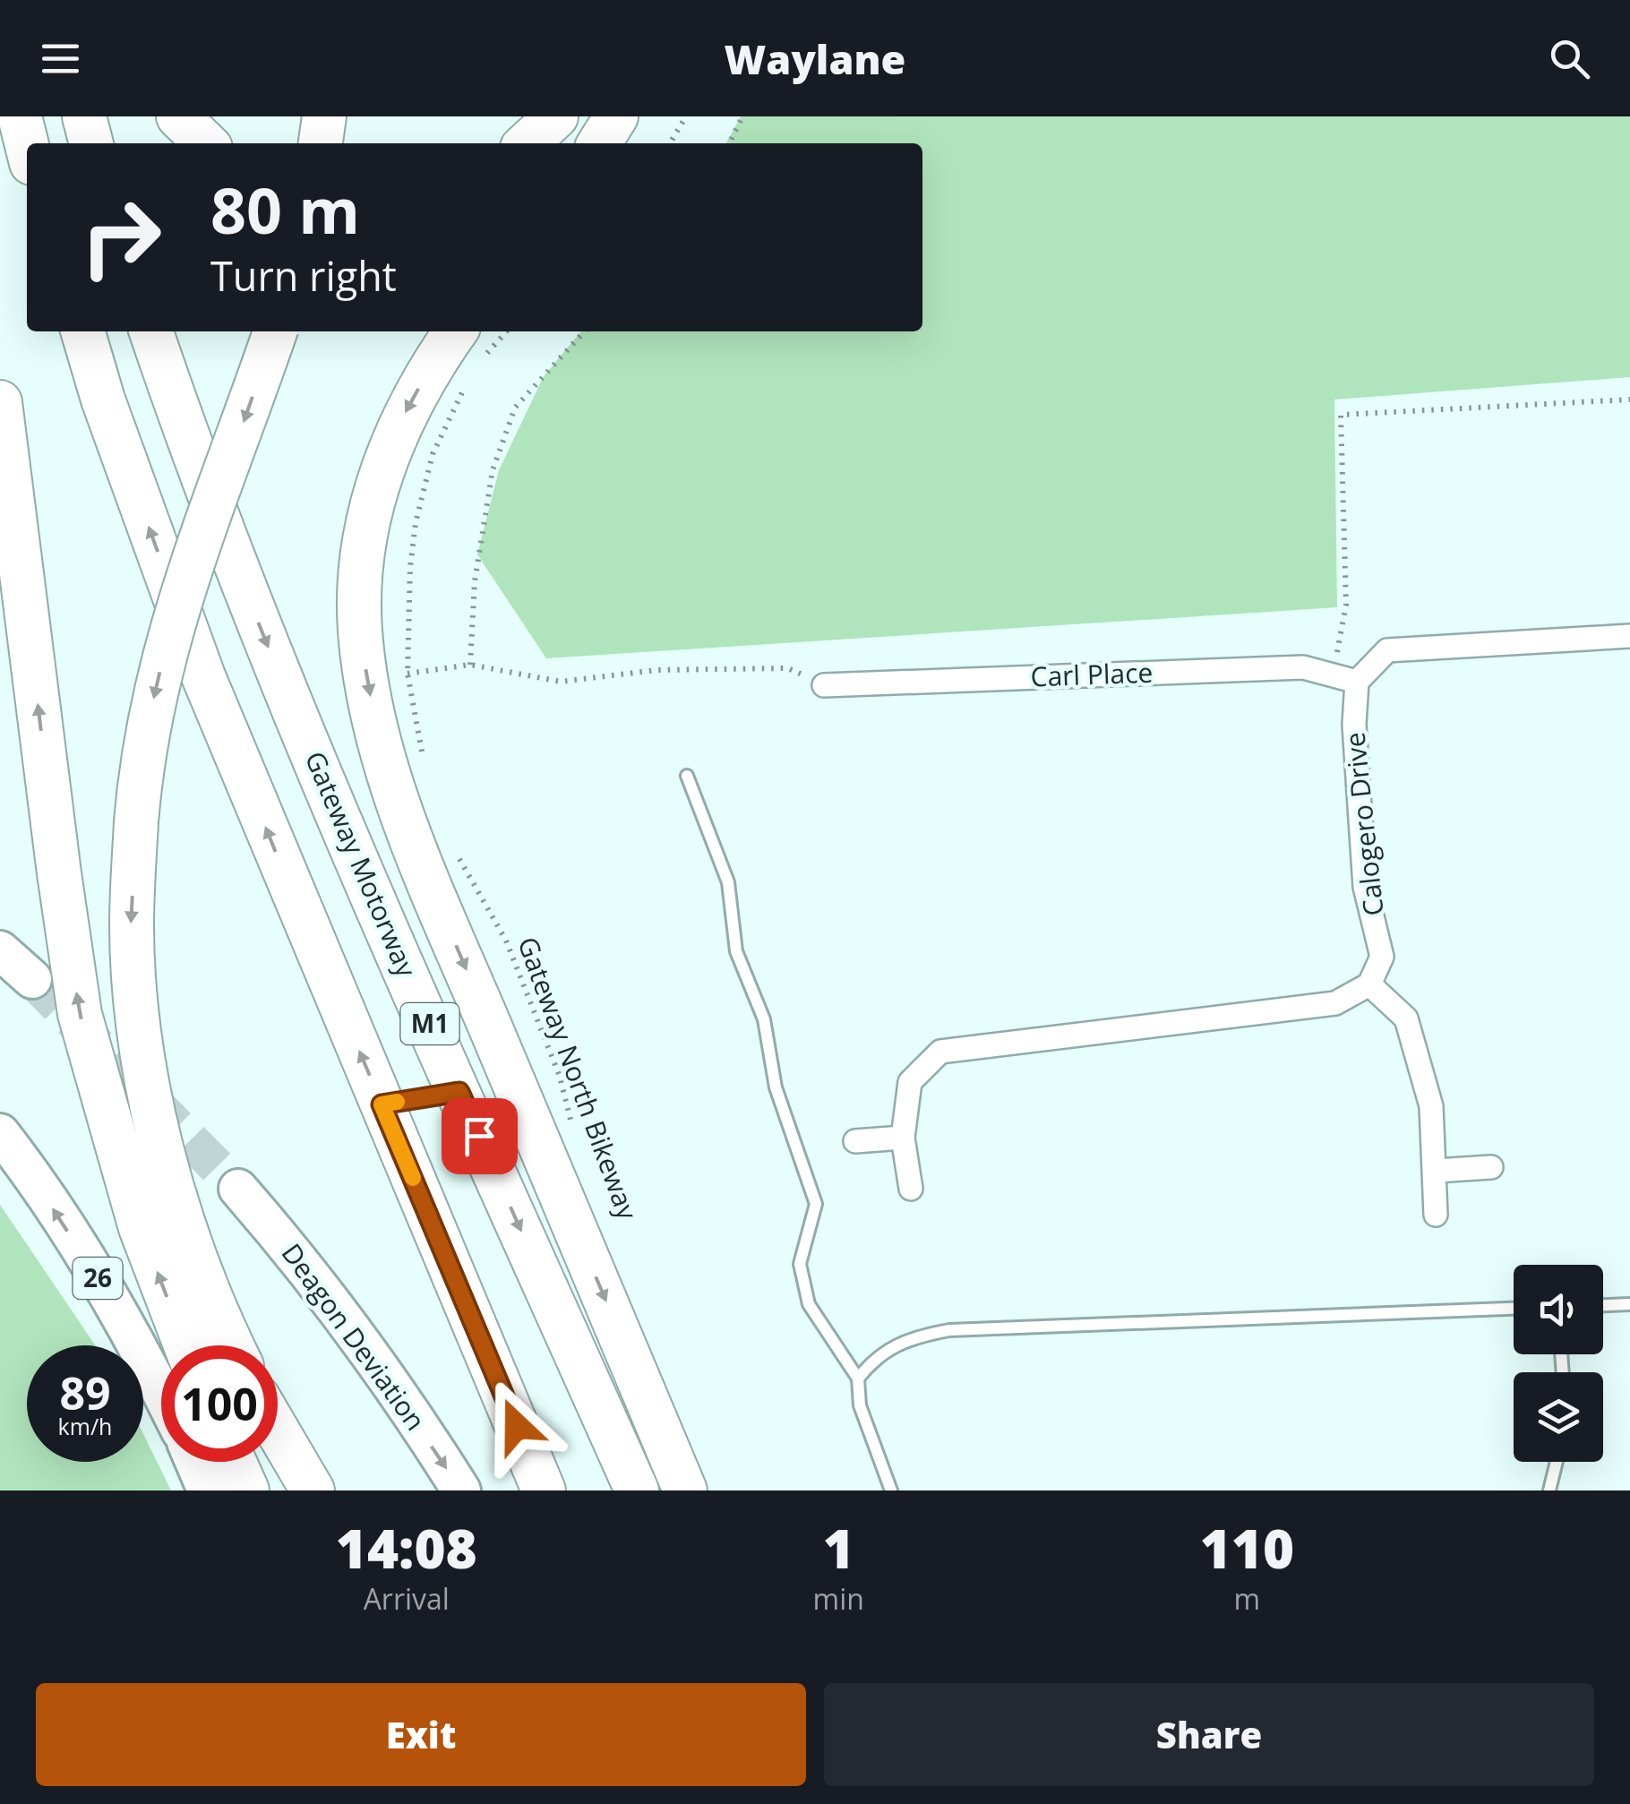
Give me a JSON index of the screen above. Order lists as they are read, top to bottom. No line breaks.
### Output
{"streets":{"highway":["Gateway Motorway","M1","26","Deagon Deviation"],"street":["Carl Place","Calogero Drive"],"path":["Gateway North Bikeway"]},"crossings":[["Carl Place","Calogero Drive"]],"page":{"header":"Waylane","turn":["80 m","Turn right"],"speed":"89 km/h","limit":"100","eta":["14:08","Arrival","1","min","110","m"],"buttons":["Exit","Share"]}}
